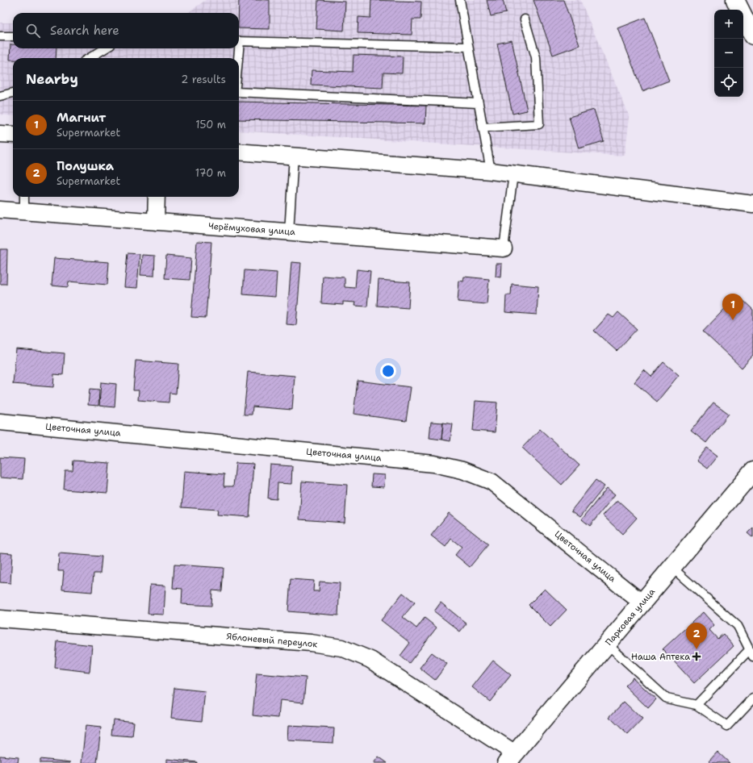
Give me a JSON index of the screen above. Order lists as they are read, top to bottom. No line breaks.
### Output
{"streets":{"street":["Черёмуховая улица","Цветочная улица","Парковая улица","Яблоневый переулок"]},"crossings":[["Цветочная улица","Парковая улица"],["Парковая улица","Яблоневый переулок"]],"places":{"health":["Наша Аптека"]},"page":{"map_buttons":["+","−"],"search":"Search here","heading":["Nearby","2 results"],"list":[{"mark":"1","name":"Магнит","note":"Supermarket","value":"150 m"},{"mark":"2","name":"Полушка","note":"Supermarket","value":"170 m"}],"pins":["1","2"]}}
